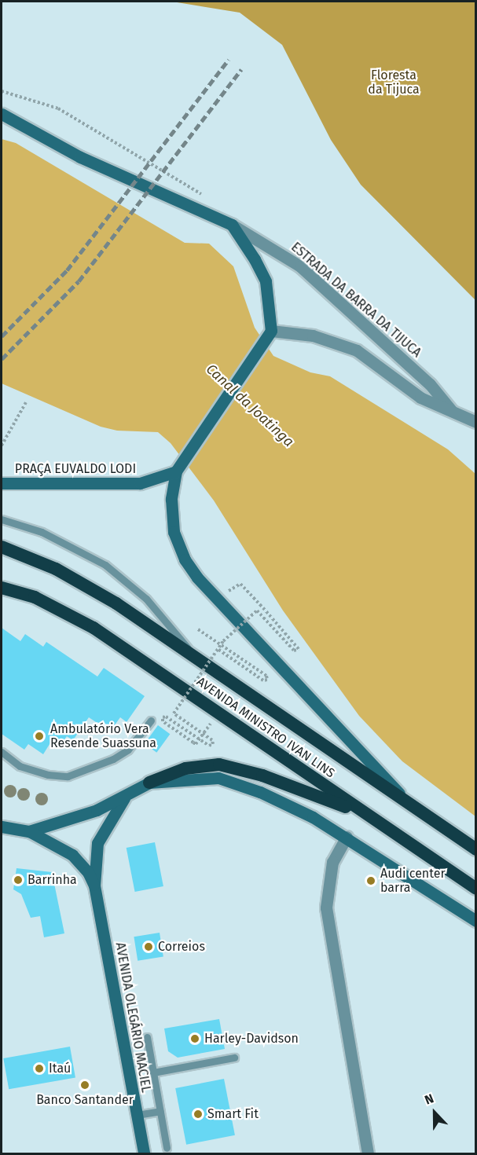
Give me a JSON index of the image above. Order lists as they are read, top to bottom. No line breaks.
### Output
{"streets":{"highway":["AVENIDA MINISTRO IVAN LINS"],"main road":["ESTRADA DA BARRA DA TIJUCA","PRAÇA EUVALDO LODI","AVENIDA OLEGÁRIO MACIEL"]},"water":["Canal da Joatinga"],"parks":["Floresta da Tijuca"],"places":["Ambulatório Vera Resende Suassuna","Barrinha","Audi center barra","Correios","Harley-Davidson","Itaú","Banco Santander","Smart Fit"],"north":"top"}
